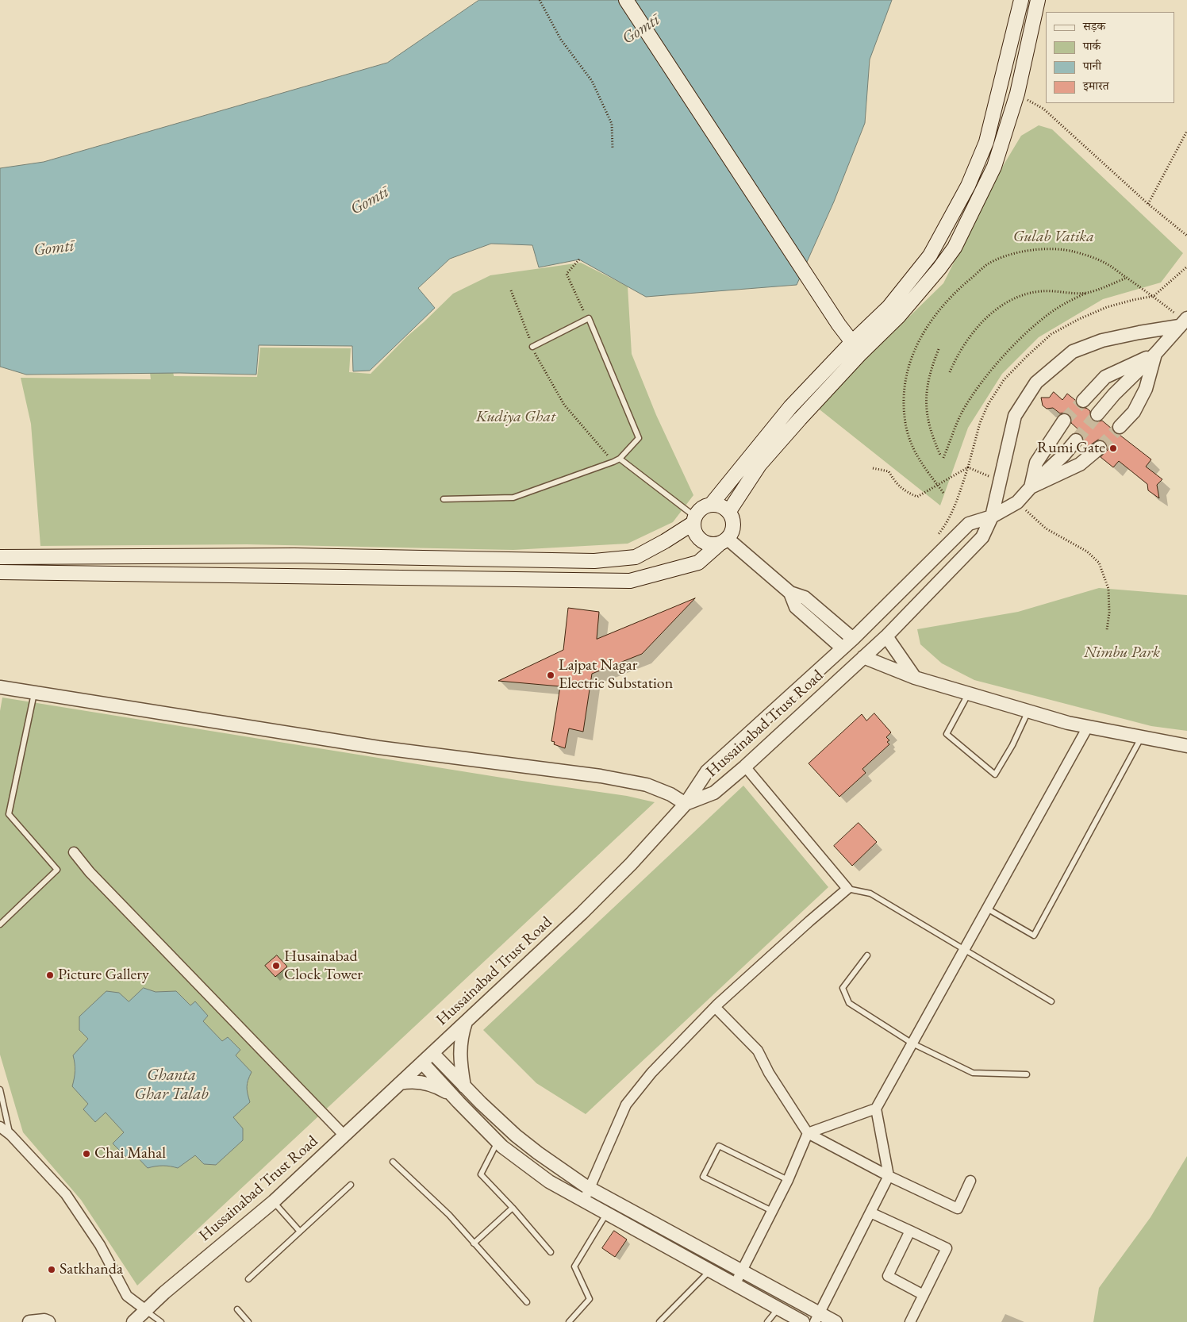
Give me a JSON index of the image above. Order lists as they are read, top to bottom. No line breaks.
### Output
{"streets":{"street":["Hussainabad Trust Road"]},"water":["Gomtī","Ghanta Ghar Talab"],"parks":["Gulab Vatika","Kudiya Ghat","Nimbu Park"],"places":["Rumi Gate","Lajpat Nagar Electric Substation","Husainabad Clock Tower","Picture Gallery","Chai Mahal","Satkhanda"],"legend":["सड़क","पार्क","पानी","इमारत"]}
